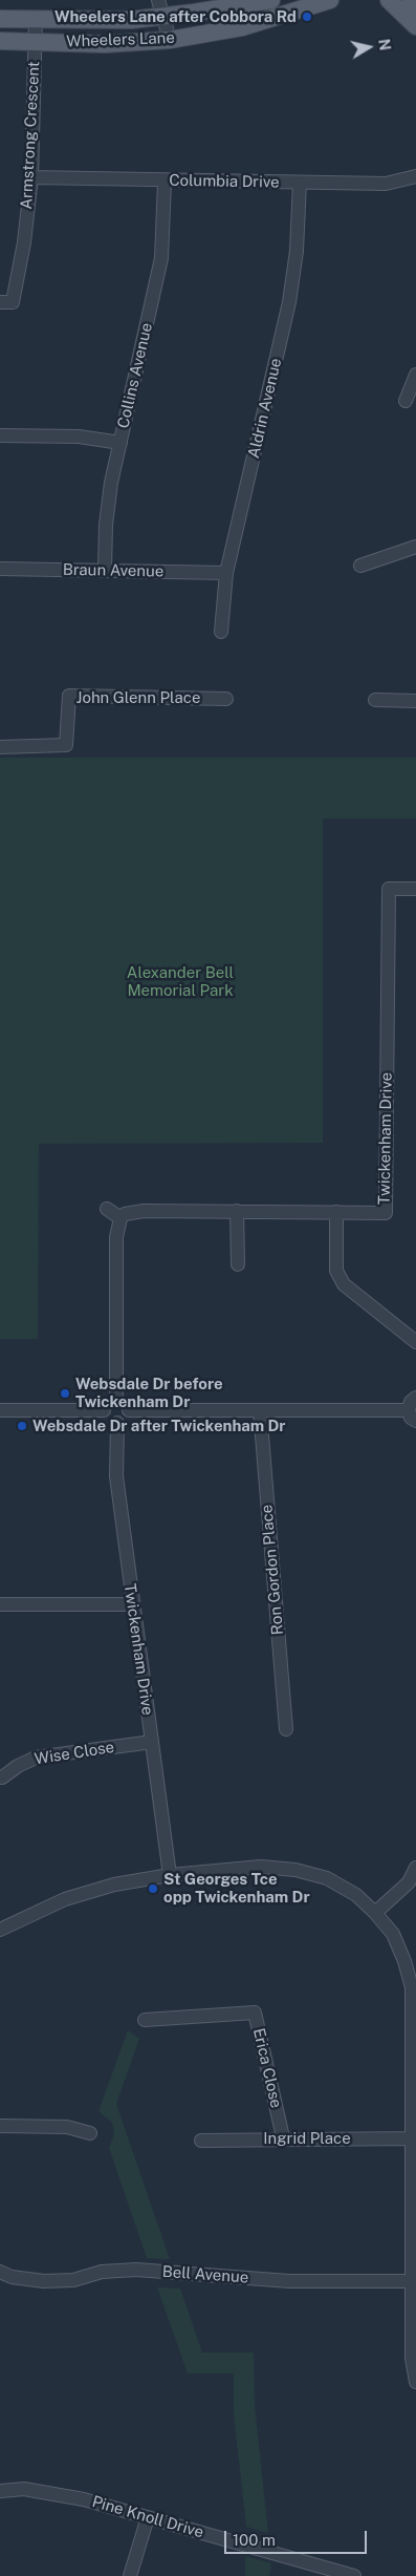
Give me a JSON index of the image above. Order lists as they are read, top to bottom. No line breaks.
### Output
{"streets":{"main road":["Wheelers Lane"],"street":["Armstrong Crescent","Columbia Drive","Collins Avenue","Aldrin Avenue","Braun Avenue","John Glenn Place","Twickenham Drive","Ron Gordon Place","Wise Close","Erica Close","Ingrid Place","Bell Avenue","Pine Knoll Drive"]},"crossings":[["Wheelers Lane","Armstrong Crescent"],["Armstrong Crescent","Columbia Drive"],["Columbia Drive","Collins Avenue"],["Columbia Drive","Aldrin Avenue"],["Collins Avenue","Braun Avenue"],["Aldrin Avenue","Braun Avenue"],["Twickenham Drive","Wise Close"],["Erica Close","Ingrid Place"]],"parks":["Alexander Bell Memorial Park"],"places":["Wheelers Lane after Cobbora Rd","Websdale Dr before Twickenham Dr","Websdale Dr after Twickenham Dr","St Georges Tce opp Twickenham Dr"],"scale_bar":"100 m","north":"right"}
